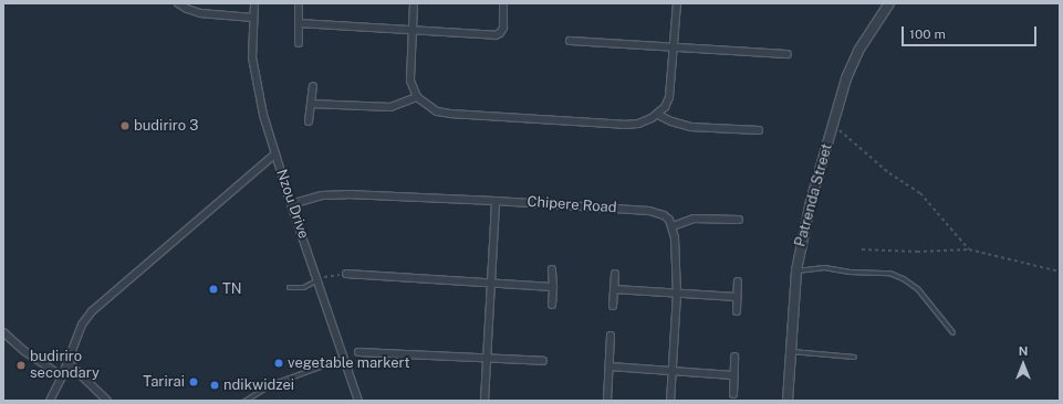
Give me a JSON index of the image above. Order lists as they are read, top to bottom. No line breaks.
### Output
{"streets":{"street":["Patrenda Street","Nzou Drive","Chipere Road"]},"crossings":[["Nzou Drive","Chipere Road"]],"places":["budiriro 3","TN","vegetable markert","budiriro secondary","Tarirai","ndikwidzei"],"scale_bar":"100 m","north":"top"}
